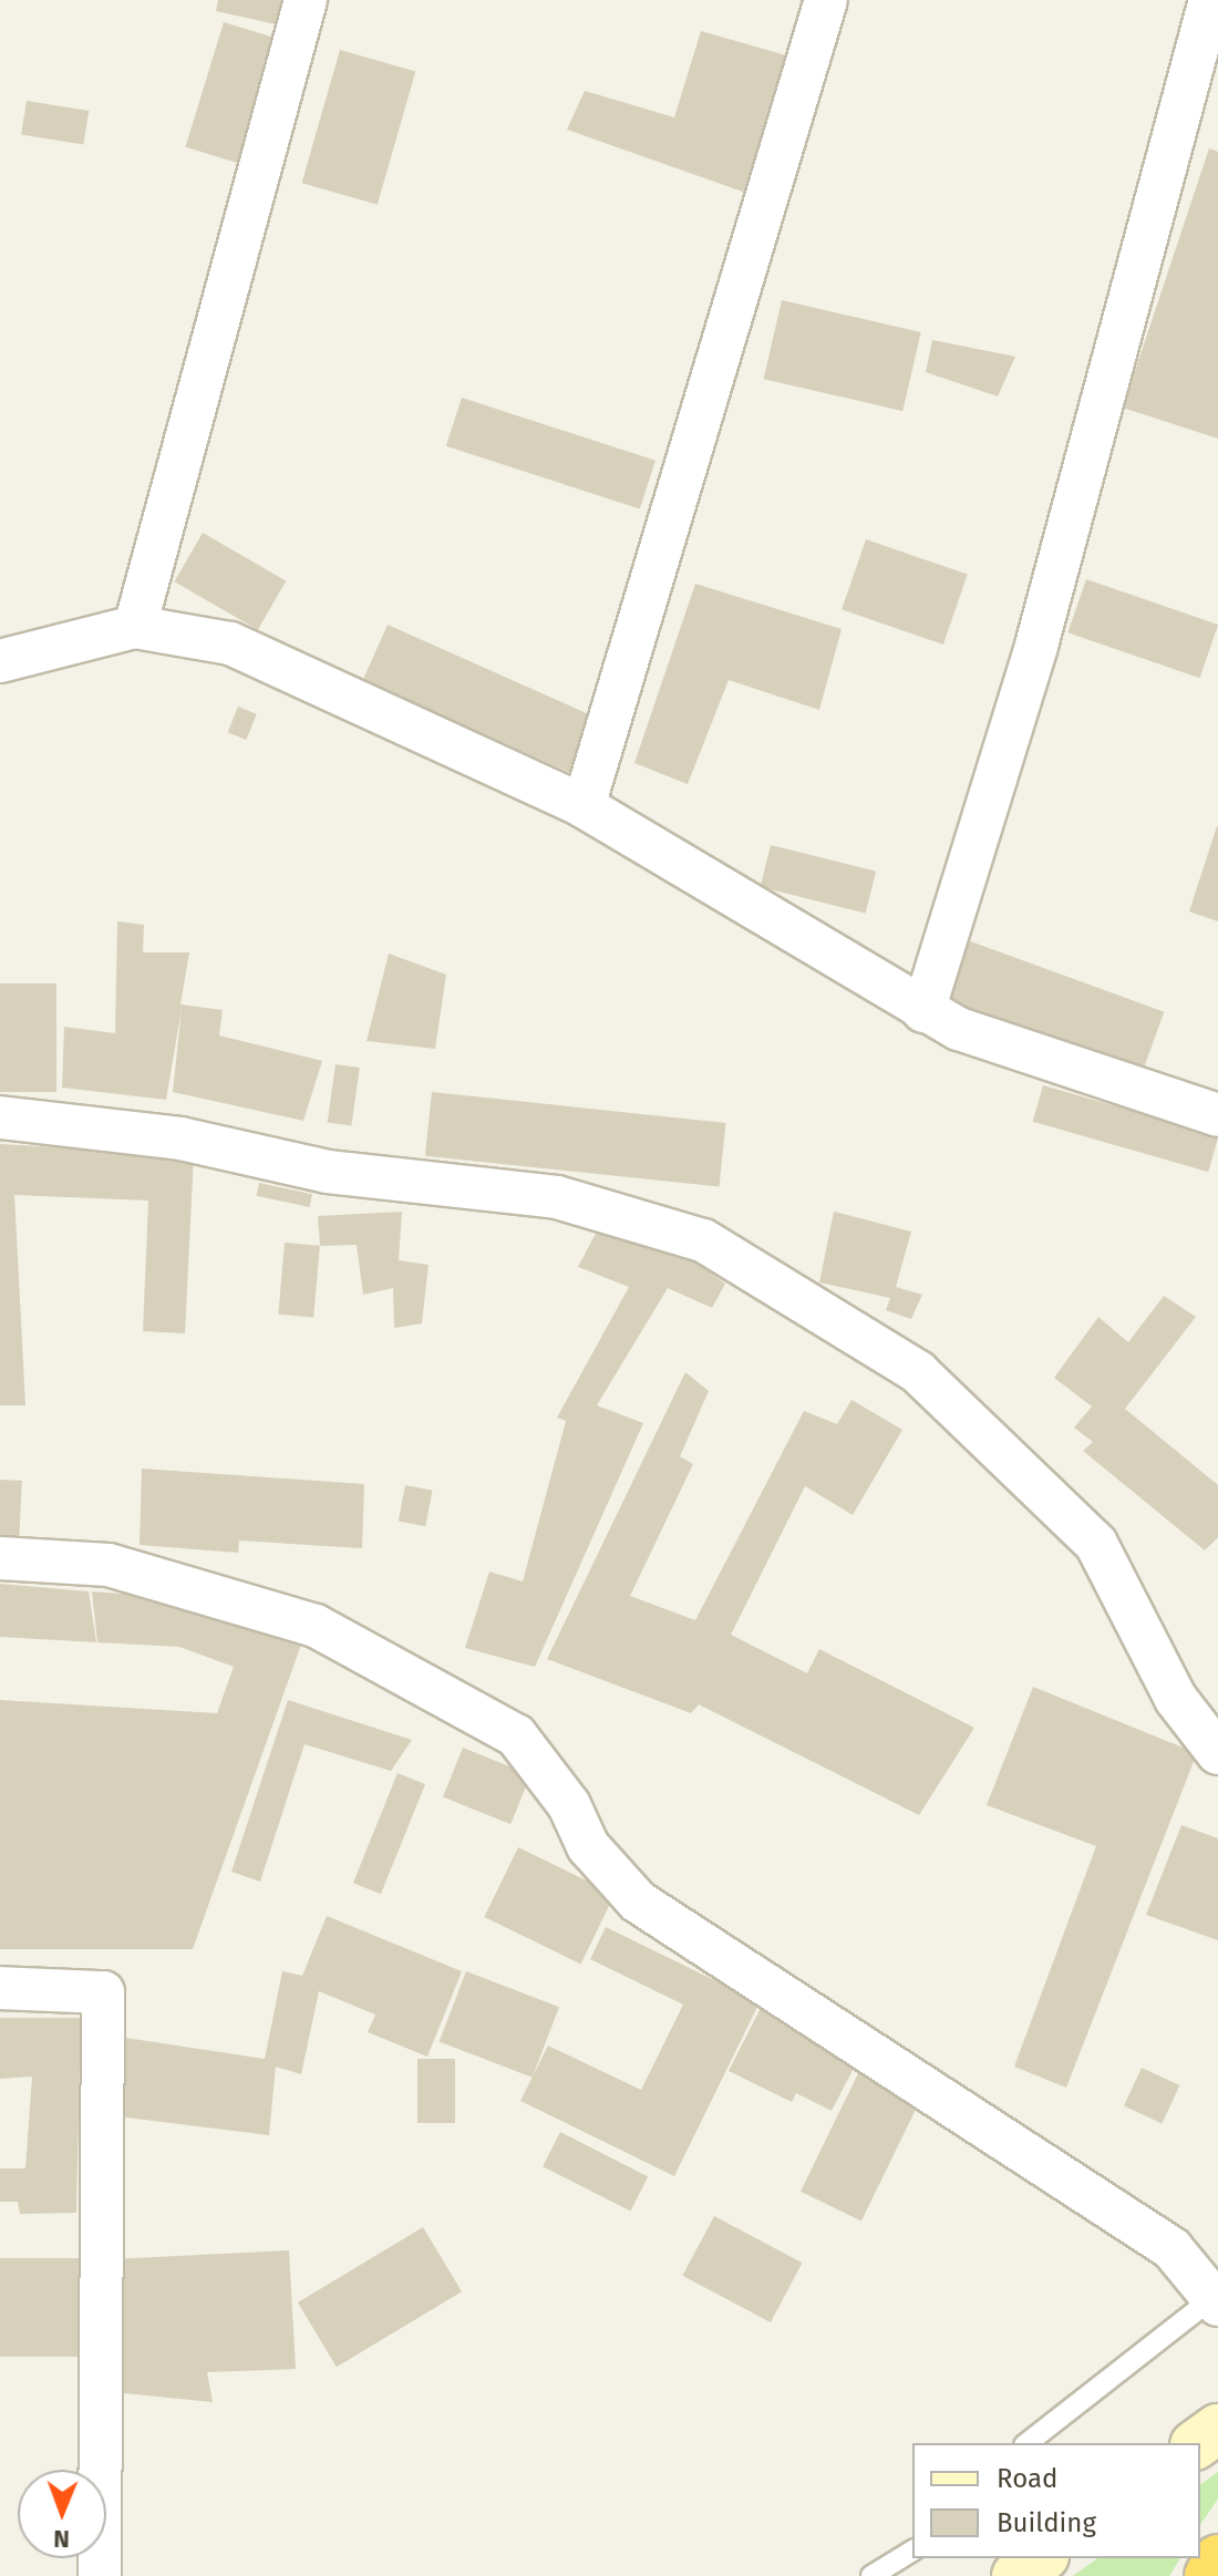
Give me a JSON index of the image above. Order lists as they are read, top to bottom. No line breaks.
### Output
{"legend":["Road","Building"],"north":"bottom"}
